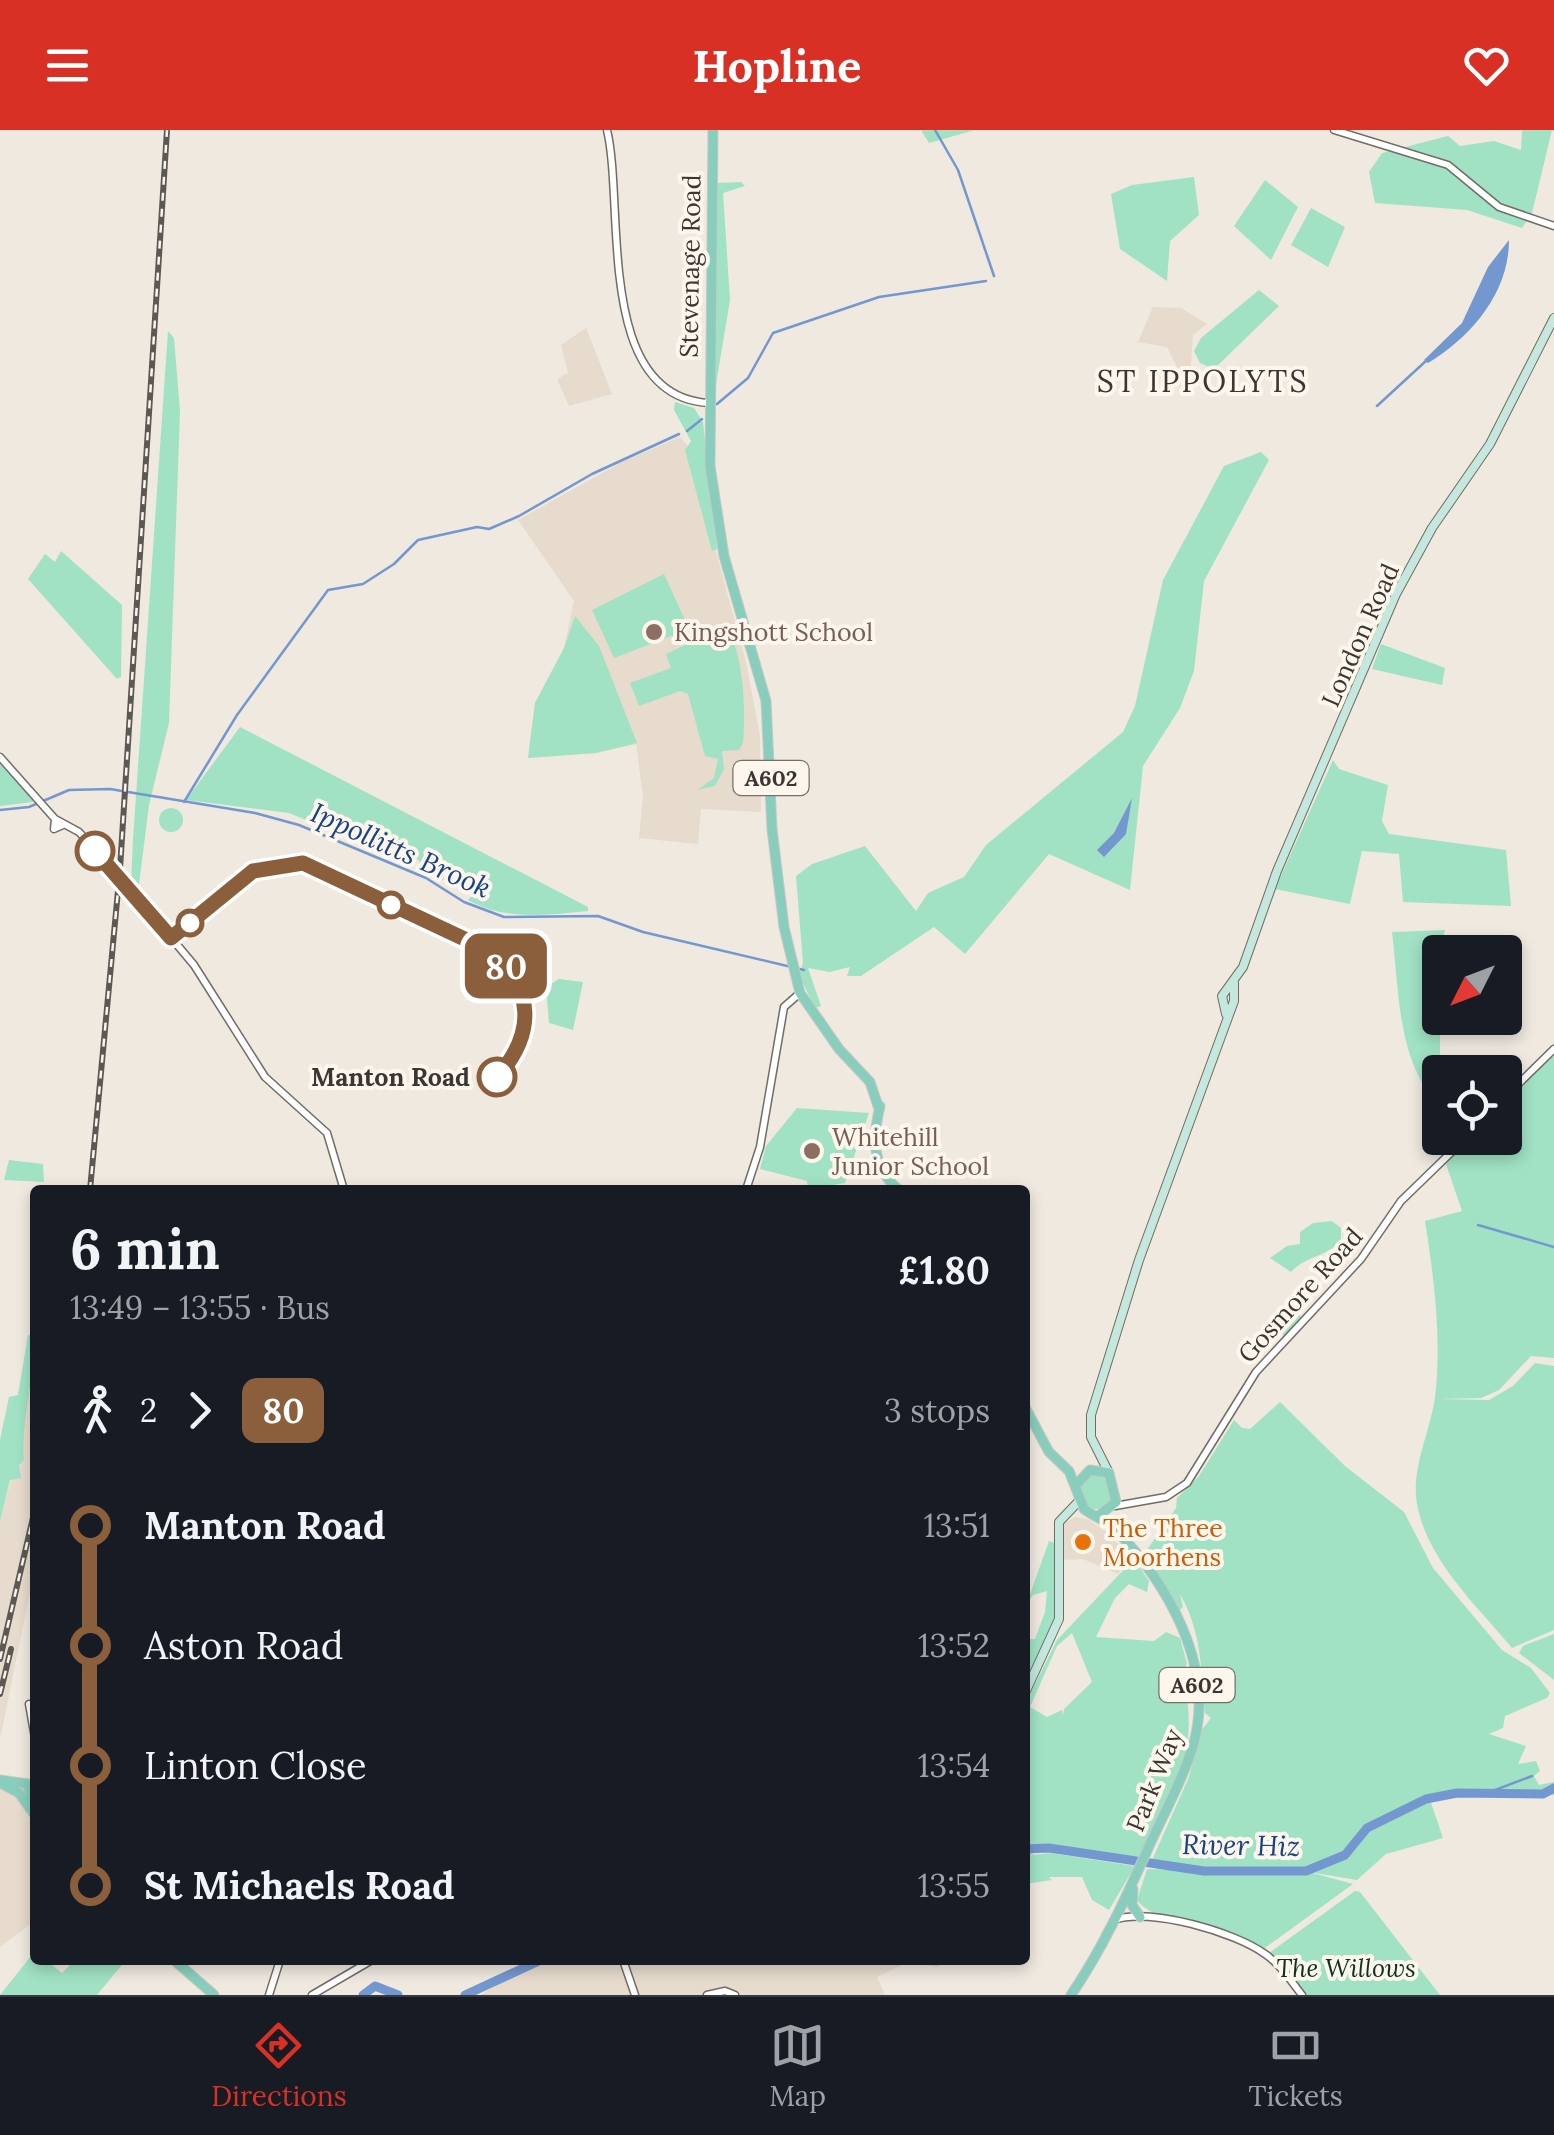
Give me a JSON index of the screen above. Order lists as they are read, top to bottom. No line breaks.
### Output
{"streets":{"main road":["Stevenage Road","London Road","A602","Park Way"],"street":["Gosmore Road"]},"crossings":[["London Road","Gosmore Road"],["London Road","Park Way"],["Gosmore Road","Park Way"]],"districts":["ST IPPOLYTS"],"water":["Ippollitts Brook","River Hiz"],"parks":["The Willows"],"places":["Kingshott School","Manton Road","Whitehill Junior School","The Three Moorhens"],"lines":["bus line 80"],"north":"bottom left","page":{"header":"Hopline","on_map":"80","heading":["6 min","13:49 – 13:55 · Bus","£1.80"],"legs":["2","80","3 stops"],"list":[{"name":"Manton Road","value":"13:51"},{"name":"Aston Road","value":"13:52"},{"name":"Linton Close","value":"13:54"},{"name":"St Michaels Road","value":"13:55"}],"tabs":["Directions","Map","Tickets"]}}
